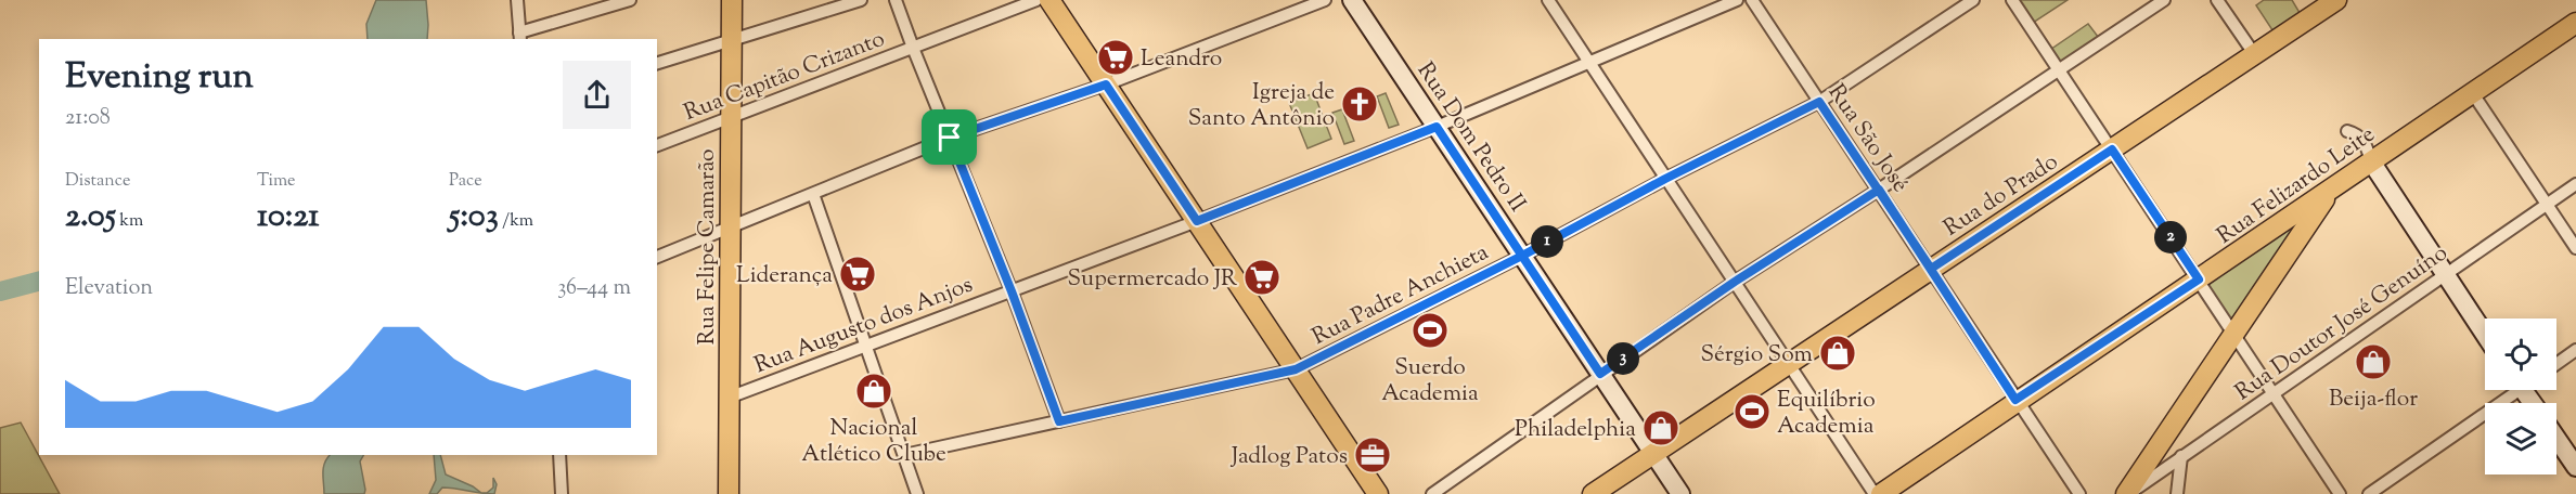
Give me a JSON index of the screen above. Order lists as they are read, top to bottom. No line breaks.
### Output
{"streets":{"main road":["Rua Felizardo Leite","Rua do Prado","Rua Felipe Camarão"],"street":["Rua Capitão Crizanto","Rua Dom Pedro II","Rua São José","Rua Padre Anchieta","Rua Doutor José Genuíno","Rua Augusto dos Anjos"]},"crossings":[["Rua Capitão Crizanto","Rua Felipe Camarão"],["Rua Dom Pedro II","Rua do Prado"],["Rua Dom Pedro II","Rua Padre Anchieta"],["Rua Dom Pedro II","Rua Augusto dos Anjos"],["Rua São José","Rua Felizardo Leite"],["Rua São José","Rua do Prado"],["Rua São José","Rua Padre Anchieta"],["Rua Felipe Camarão","Rua Augusto dos Anjos"]],"places":{"supermarket":["Leandro","Liderança","Supermercado JR"],"church":["Igreja de Santo Antônio"],"sports":["Suerdo Academia","Equilíbrio Academia"],"shop":["Sérgio Som","Beija-flor","Nacional Atlético Clube","Philadelphia"],"office":["Jadlog Patos"]},"page":{"heading":["Evening run","21:08"],"stats":[["Distance","2.05 km"],["Time","10:21"],["Pace","5:03 /km"]],"pins":["2","1","3"],"chart":["Elevation","36–44 m"]}}
